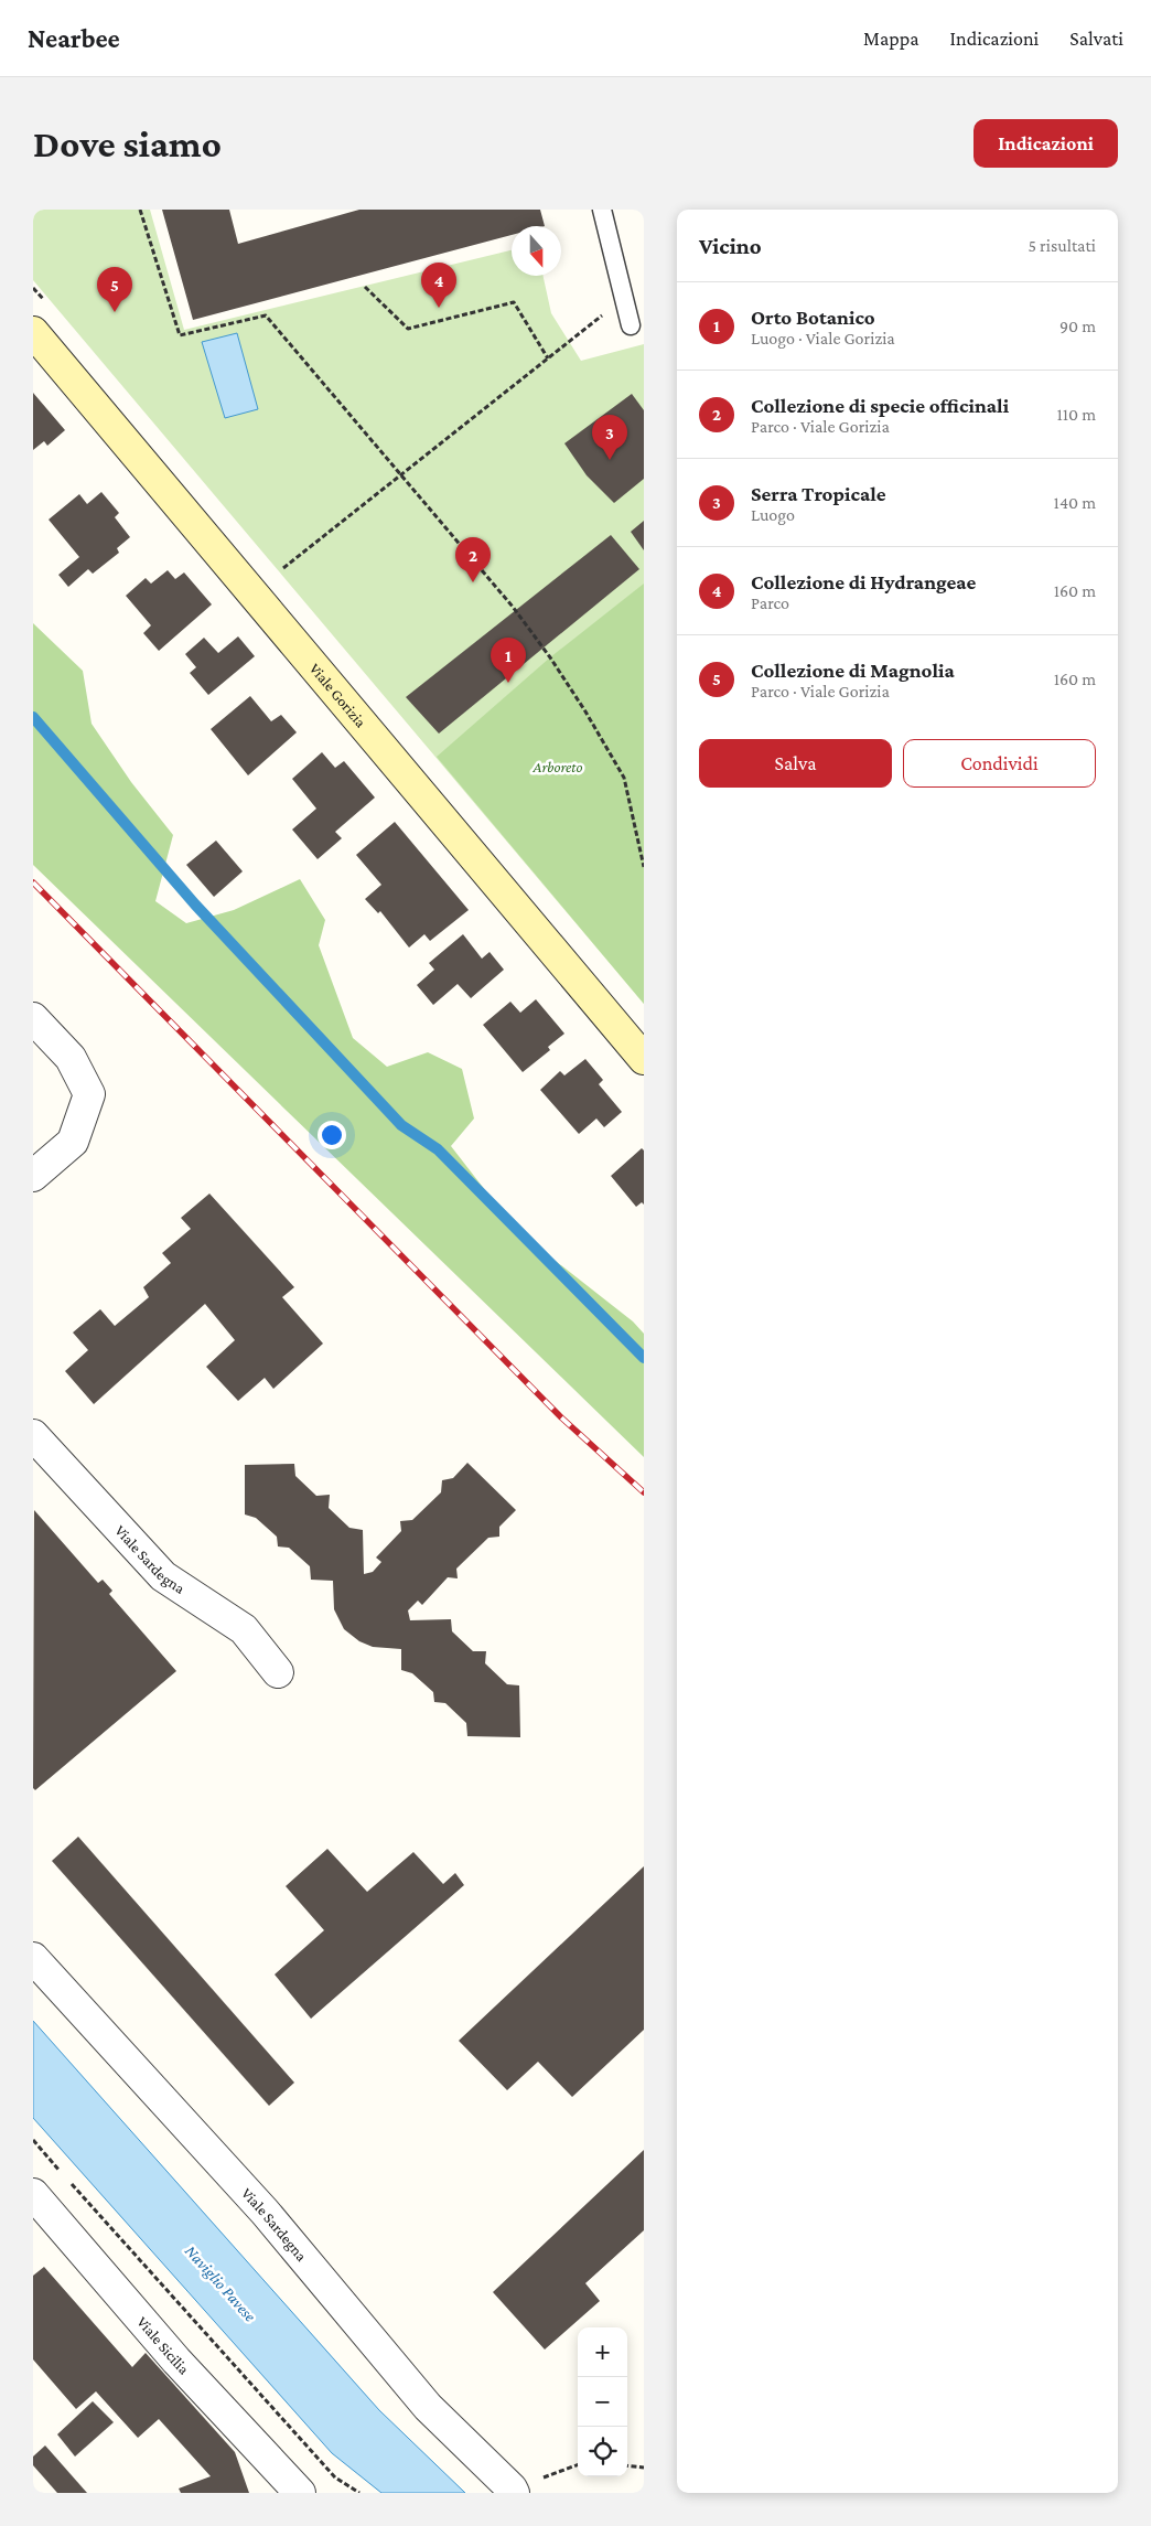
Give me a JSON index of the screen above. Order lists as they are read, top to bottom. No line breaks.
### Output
{"streets":{"street":["Viale Gorizia","Viale Sardegna","Viale Sicilia"]},"water":["Naviglio Pavese"],"parks":["Arboreto"],"north":"bottom","page":{"header":"Nearbee","nav":["Mappa","Indicazioni","Salvati"],"buttons":["Indicazioni",["Salva","Condividi"]],"title":"Dove siamo","heading":["Vicino","5 risultati"],"pins":["4","5","3","2","1"],"list":[{"mark":"1","name":"Orto Botanico","note":"Luogo · Viale Gorizia","value":"90 m"},{"mark":"2","name":"Collezione di specie officinali","note":"Parco · Viale Gorizia","value":"110 m"},{"mark":"3","name":"Serra Tropicale","note":"Luogo","value":"140 m"},{"mark":"4","name":"Collezione di Hydrangeae","note":"Parco","value":"160 m"},{"mark":"5","name":"Collezione di Magnolia","note":"Parco · Viale Gorizia","value":"160 m"}],"map_buttons":["+","−"]}}
